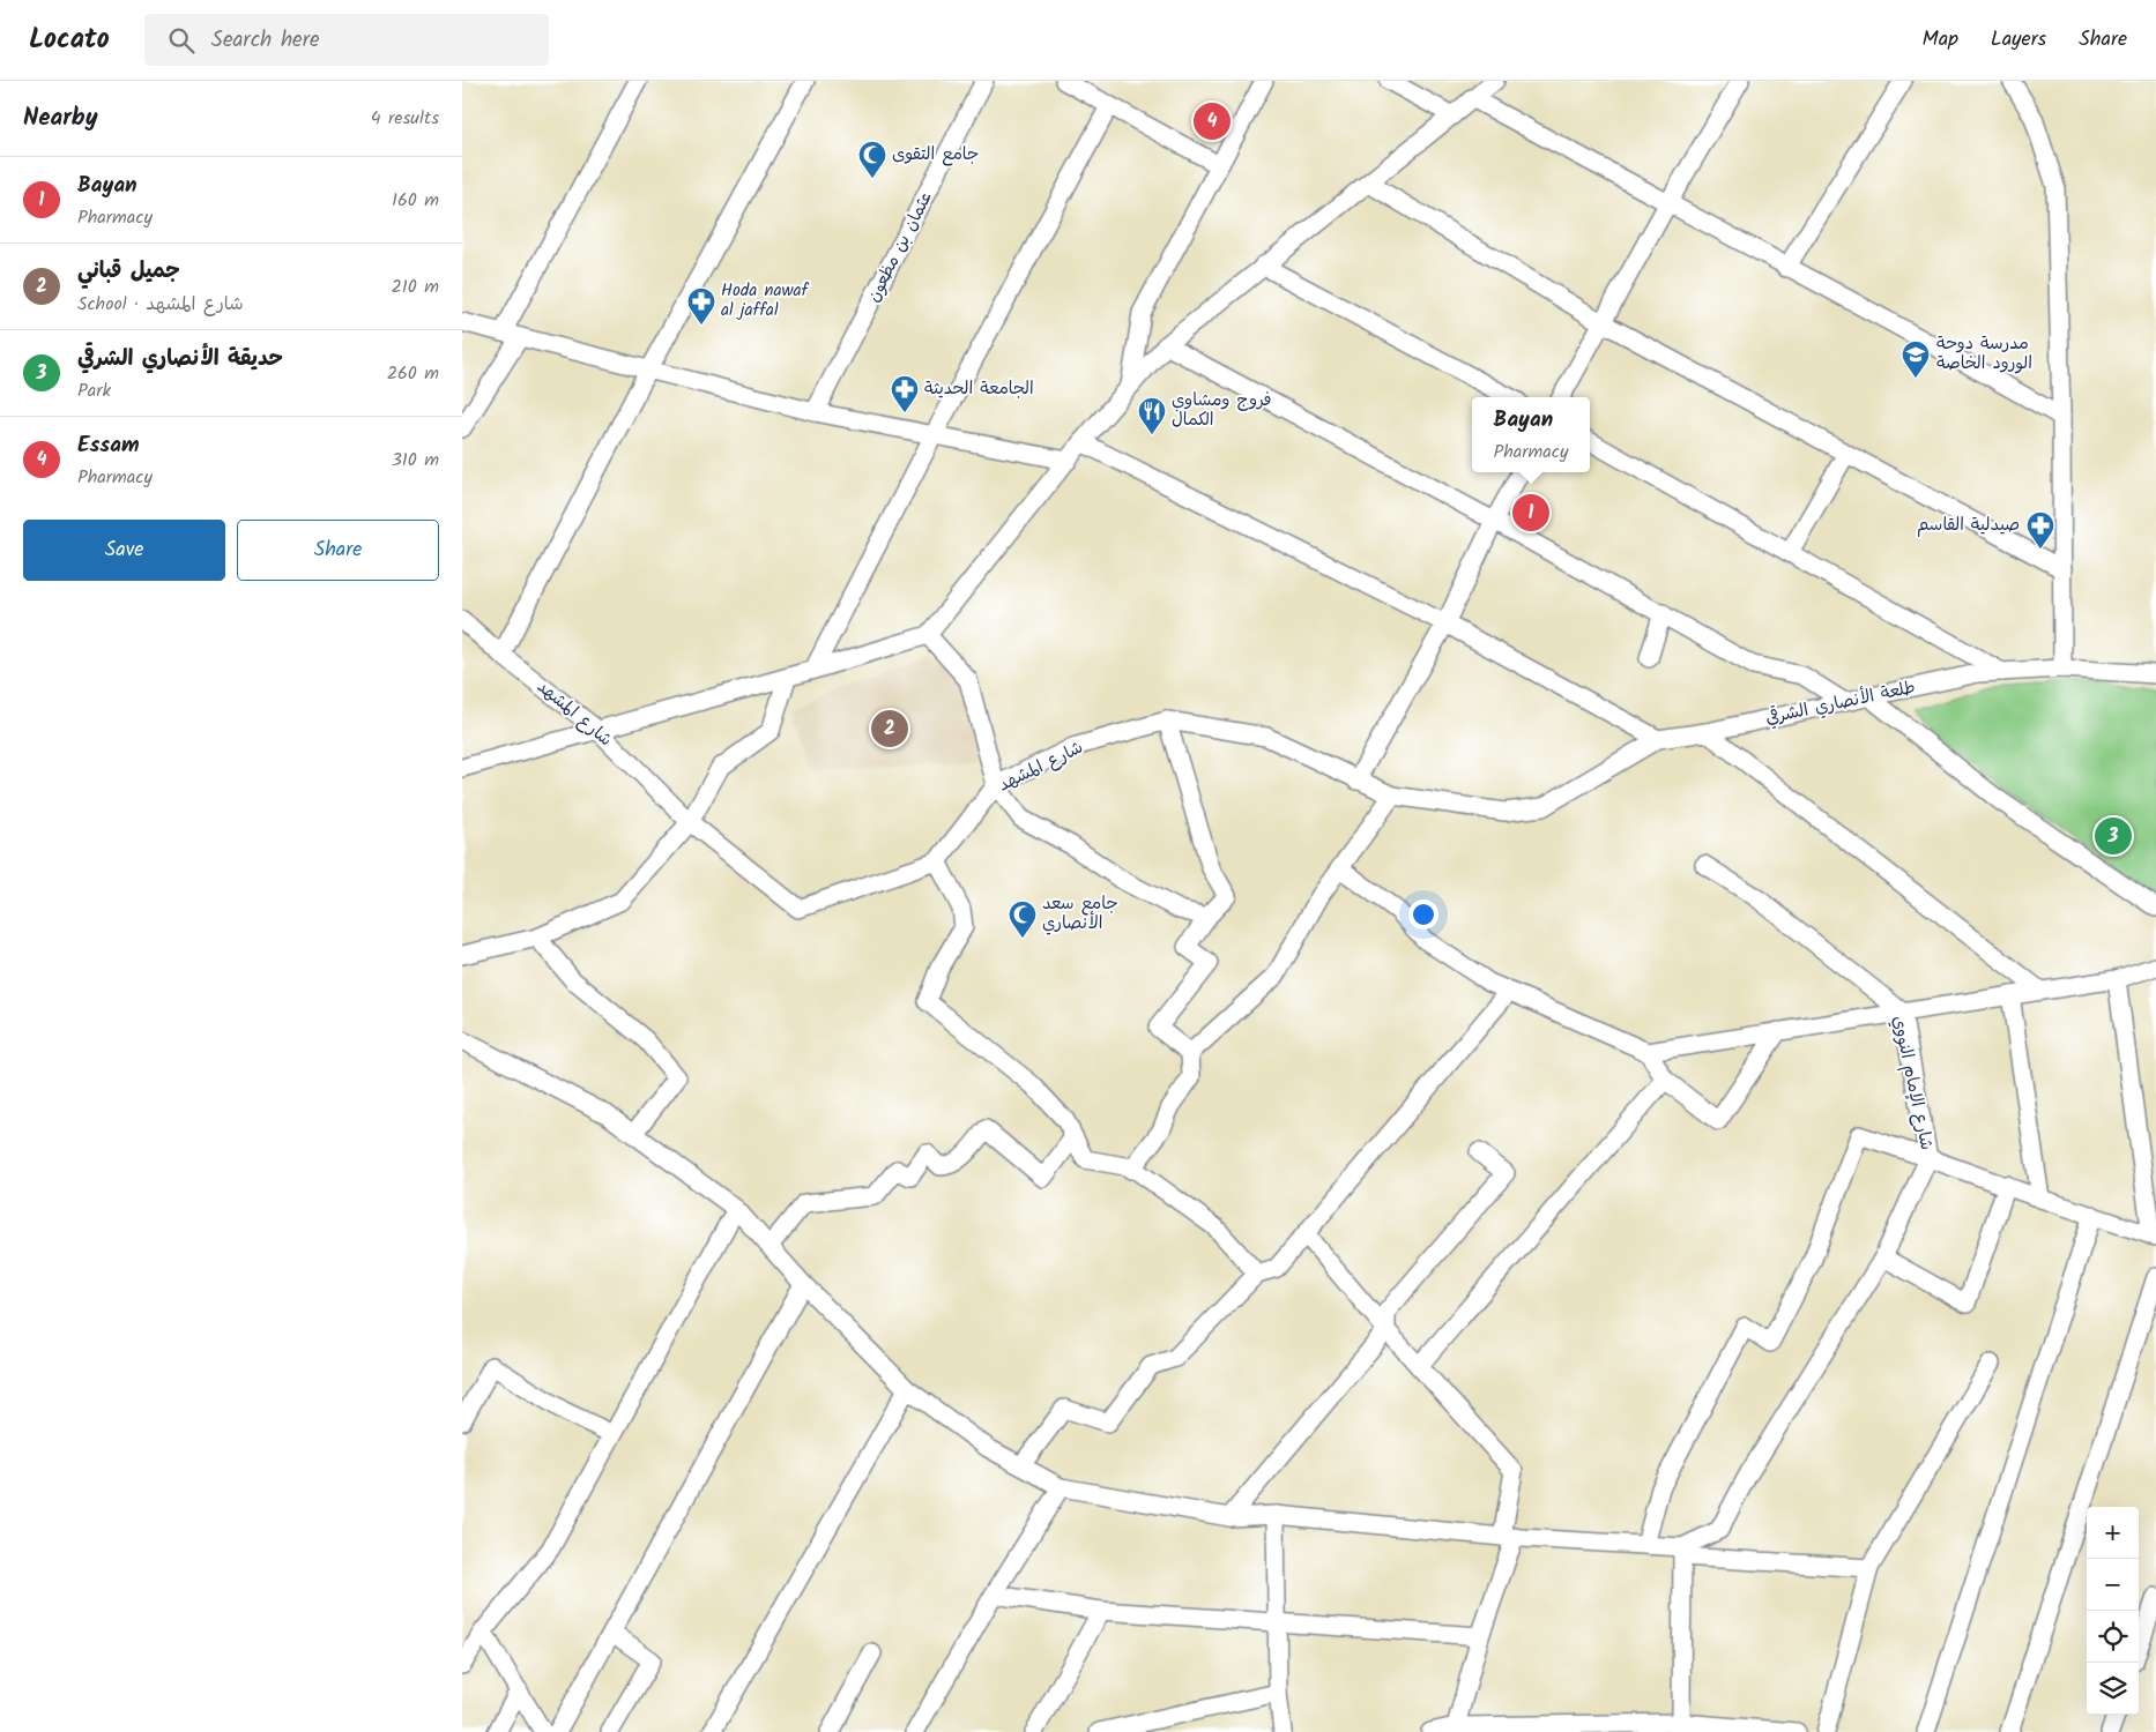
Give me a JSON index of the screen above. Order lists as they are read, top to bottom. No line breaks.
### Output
{"streets":{"street":["عثمان بن مظعون","طلعة الأنصاري الشرقي","شارع المشهد","شارع الإمام النووي"]},"crossings":[["طلعة الأنصاري الشرقي","شارع المشهد"]],"places":{"mosque":["جامع التقوى","جامع سعد الأنصاري"],"pharmacy":["Hoda nawaf al jaffal","الجامعة الحديثة","صيدلية القاسم"],"school or university":["مدرسة دوحة الورود الخاصة"],"restaurant":["فروج ومشاوي الكمال"]},"page":{"header":"Locato","search":"Search here","nav":["Map","Layers","Share"],"heading":["Nearby","4 results"],"pins":["4","1","2","3"],"list":[{"mark":"1","name":"Bayan","note":"Pharmacy","value":"160 m"},{"mark":"2","name":"جميل قباني","note":"School · شارع المشهد","value":"210 m"},{"mark":"3","name":"حديقة الأنصاري الشرقي","note":"Park","value":"260 m"},{"mark":"4","name":"Essam","note":"Pharmacy","value":"310 m"}],"popup":["Bayan","Pharmacy"],"buttons":["Save","Share"],"map_buttons":["+","−"]}}
